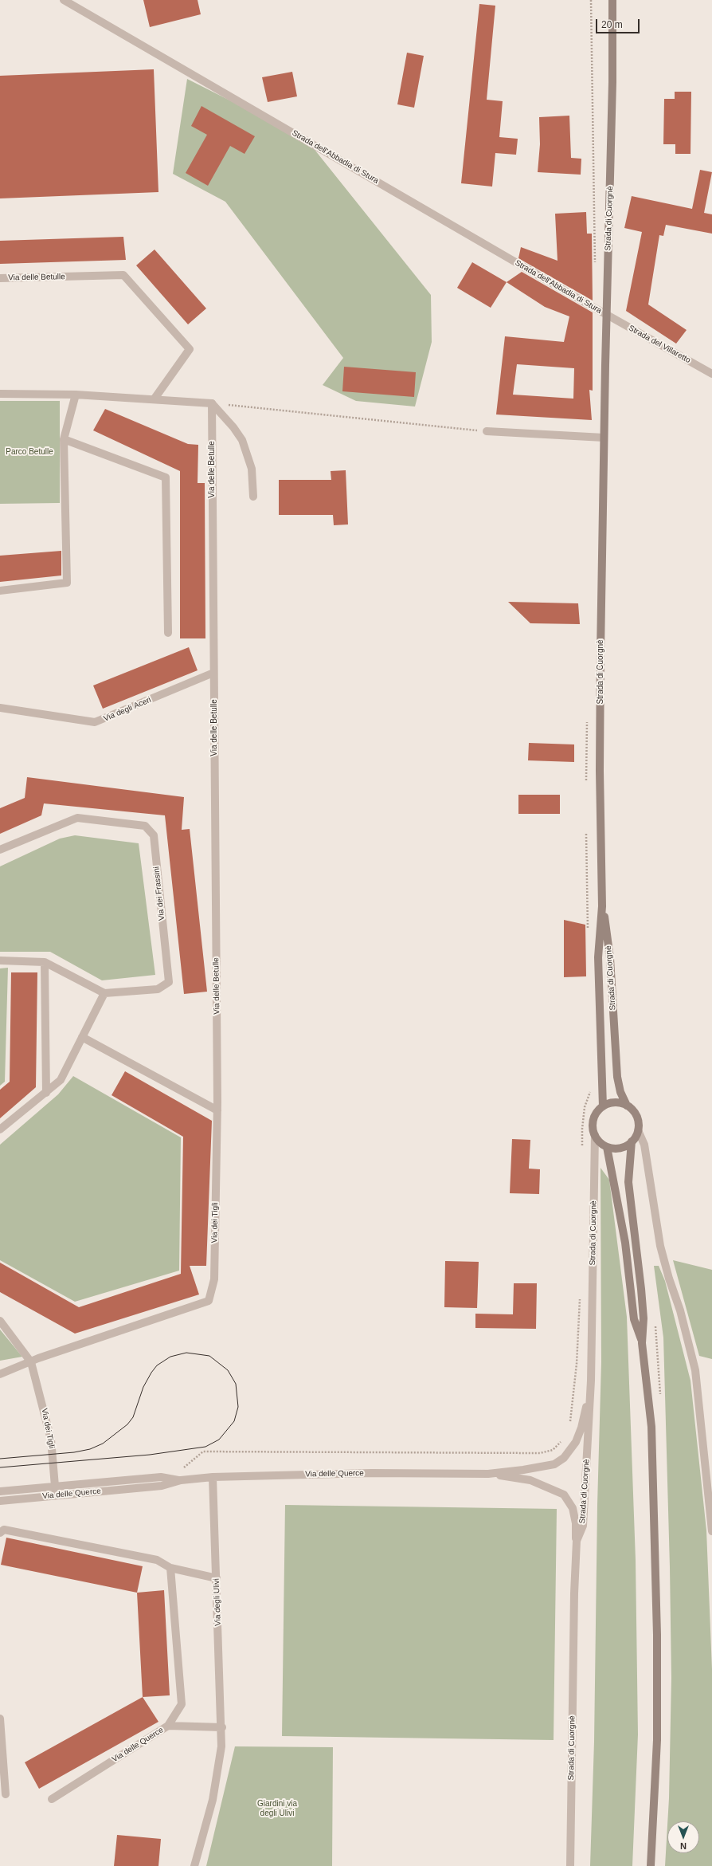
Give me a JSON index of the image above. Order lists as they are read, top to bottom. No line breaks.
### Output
{"streets":{"main road":["Strada di Cuorgnè"],"street":["Strada dell'Abbadia di Stura","Via delle Betulle","Strada del Villaretto","Via degli Aceri","Via dei Frassini","Via dei Tigli","Via delle Querce","Via degli Ulivi"]},"crossings":[["Strada dell'Abbadia di Stura","Strada di Cuorgnè"],["Strada dell'Abbadia di Stura","Strada del Villaretto"],["Strada di Cuorgnè","Strada del Villaretto"],["Strada di Cuorgnè","Via delle Querce"],["Via delle Betulle","Via degli Aceri"],["Via delle Betulle","Via dei Tigli"],["Via dei Tigli","Via delle Querce"],["Via delle Querce","Via degli Ulivi"]],"parks":["Parco Betulle","Giardini via degli Ulivi"],"scale_bar":"20 m","north":"bottom"}
